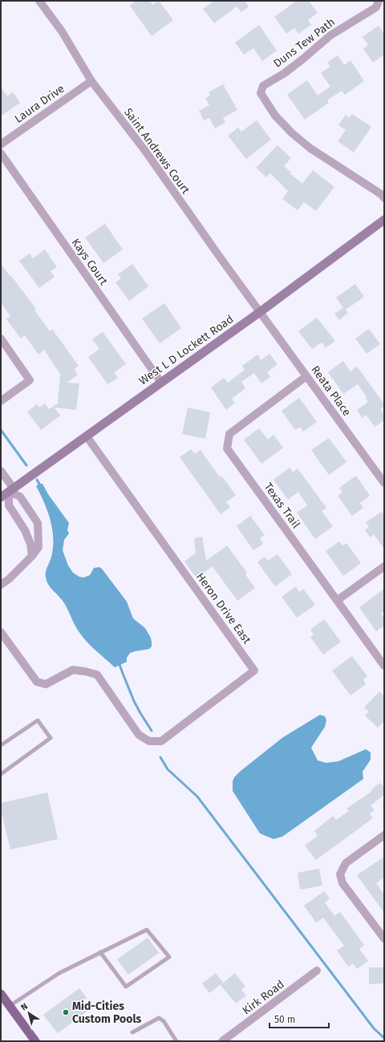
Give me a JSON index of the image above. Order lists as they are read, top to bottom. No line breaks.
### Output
{"streets":{"main road":["West L D Lockett Road"],"street":["Duns Tew Path","Laura Drive","Saint Andrews Court","Kays Court","Reata Place","Texas Trail","Heron Drive East","Kirk Road"]},"crossings":[["Laura Drive","Saint Andrews Court"],["Saint Andrews Court","West L D Lockett Road"],["Saint Andrews Court","Reata Place"],["Kays Court","West L D Lockett Road"],["West L D Lockett Road","Reata Place"],["West L D Lockett Road","Heron Drive East"],["Reata Place","Texas Trail"]],"places":["Mid-Cities Custom Pools"],"scale_bar":"50 m","north":"top left"}
